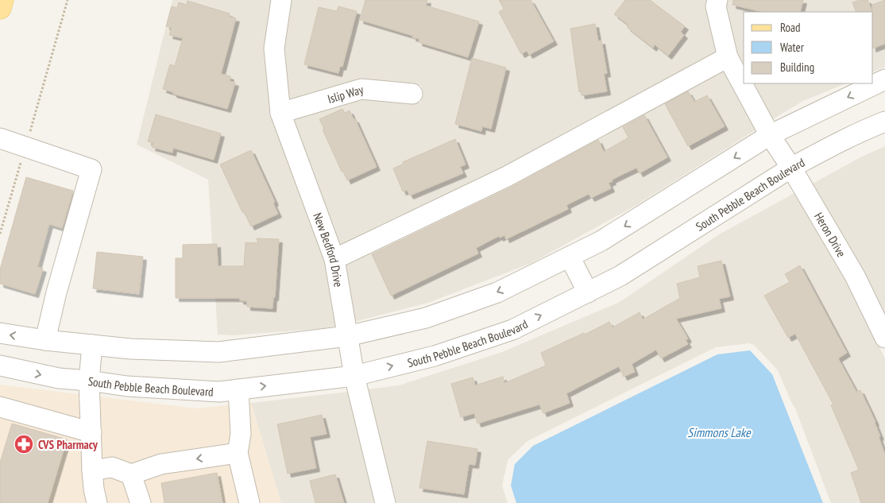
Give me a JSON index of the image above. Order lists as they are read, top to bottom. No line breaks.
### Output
{"streets":{"street":["Islip Way","South Pebble Beach Boulevard","Heron Drive","New Bedford Drive"]},"crossings":[["Islip Way","New Bedford Drive"],["South Pebble Beach Boulevard","Heron Drive"],["South Pebble Beach Boulevard","New Bedford Drive"]],"water":["Simmons Lake"],"places":{"pharmacy":["CVS Pharmacy"]},"legend":["Road","Water","Building"]}
